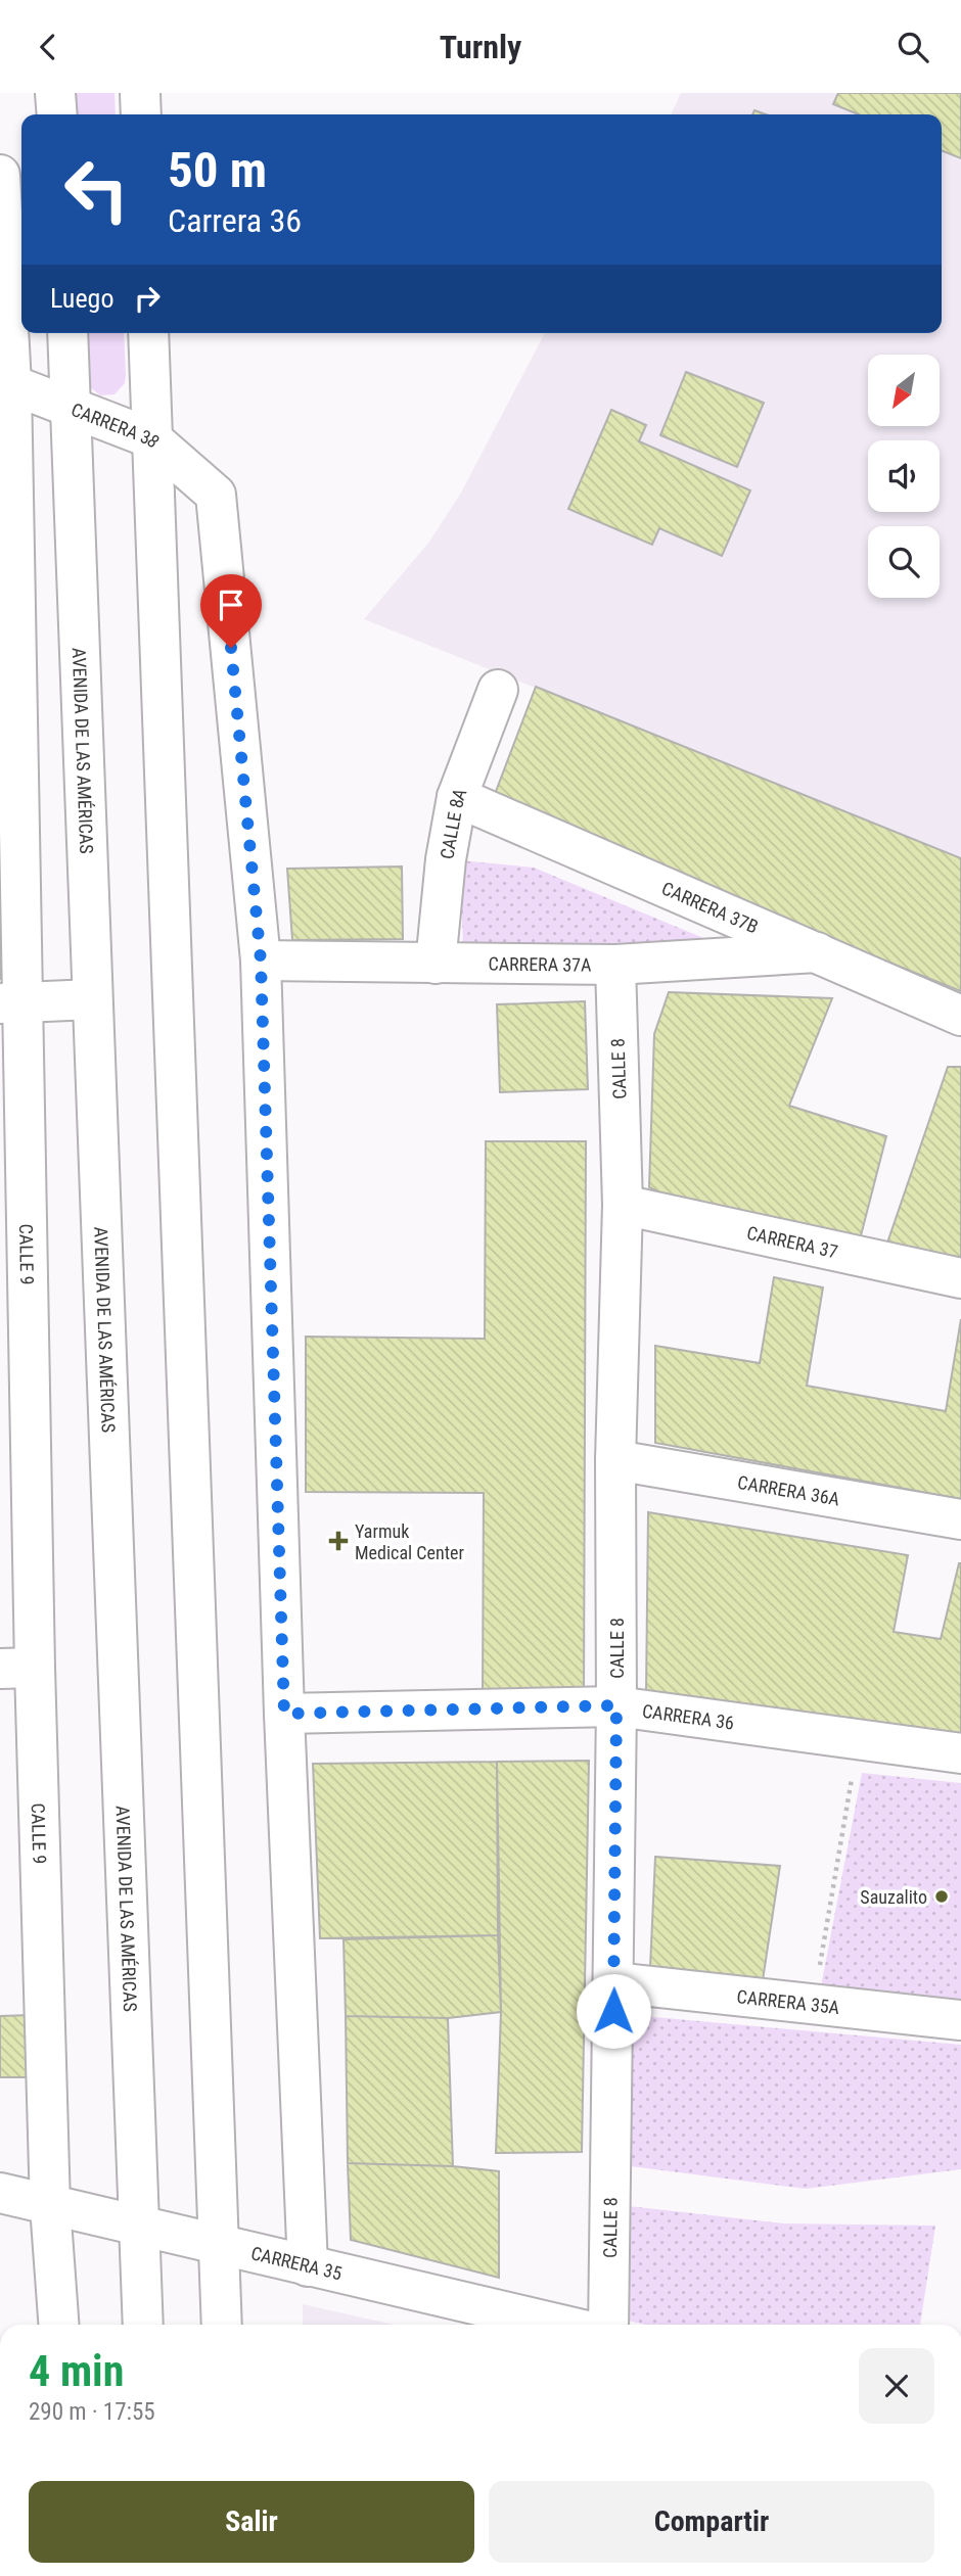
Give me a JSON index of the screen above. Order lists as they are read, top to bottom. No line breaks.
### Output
{"streets":{"street":["CARRERA 38","AVENIDA DE LAS AMÉRICAS","CALLE 8A","CARRERA 37B","CARRERA 37A","CALLE 8","CARRERA 37","CALLE 9","CARRERA 36A","CARRERA 36","CARRERA 35A","CARRERA 35"]},"crossings":[["CARRERA 38","AVENIDA DE LAS AMÉRICAS"],["CARRERA 38","CARRERA 37A"],["CARRERA 38","CALLE 9"],["AVENIDA DE LAS AMÉRICAS","CARRERA 35"],["CALLE 8A","CARRERA 37B"],["CALLE 8A","CARRERA 37A"],["CARRERA 37B","CARRERA 37A"],["CARRERA 37A","CALLE 8"],["CALLE 8","CARRERA 37"],["CALLE 8","CARRERA 36A"],["CALLE 8","CARRERA 36"],["CALLE 8","CARRERA 35A"],["CALLE 9","CARRERA 35"]],"places":{"health":["Yarmuk Medical Center"],"other":["Sauzalito"]},"north":"bottom left","page":{"header":"Turnly","turn":["50 m","Carrera 36"],"then":"Luego","heading":["4 min","290 m · 17:55"],"buttons":["Salir","Compartir"]}}
